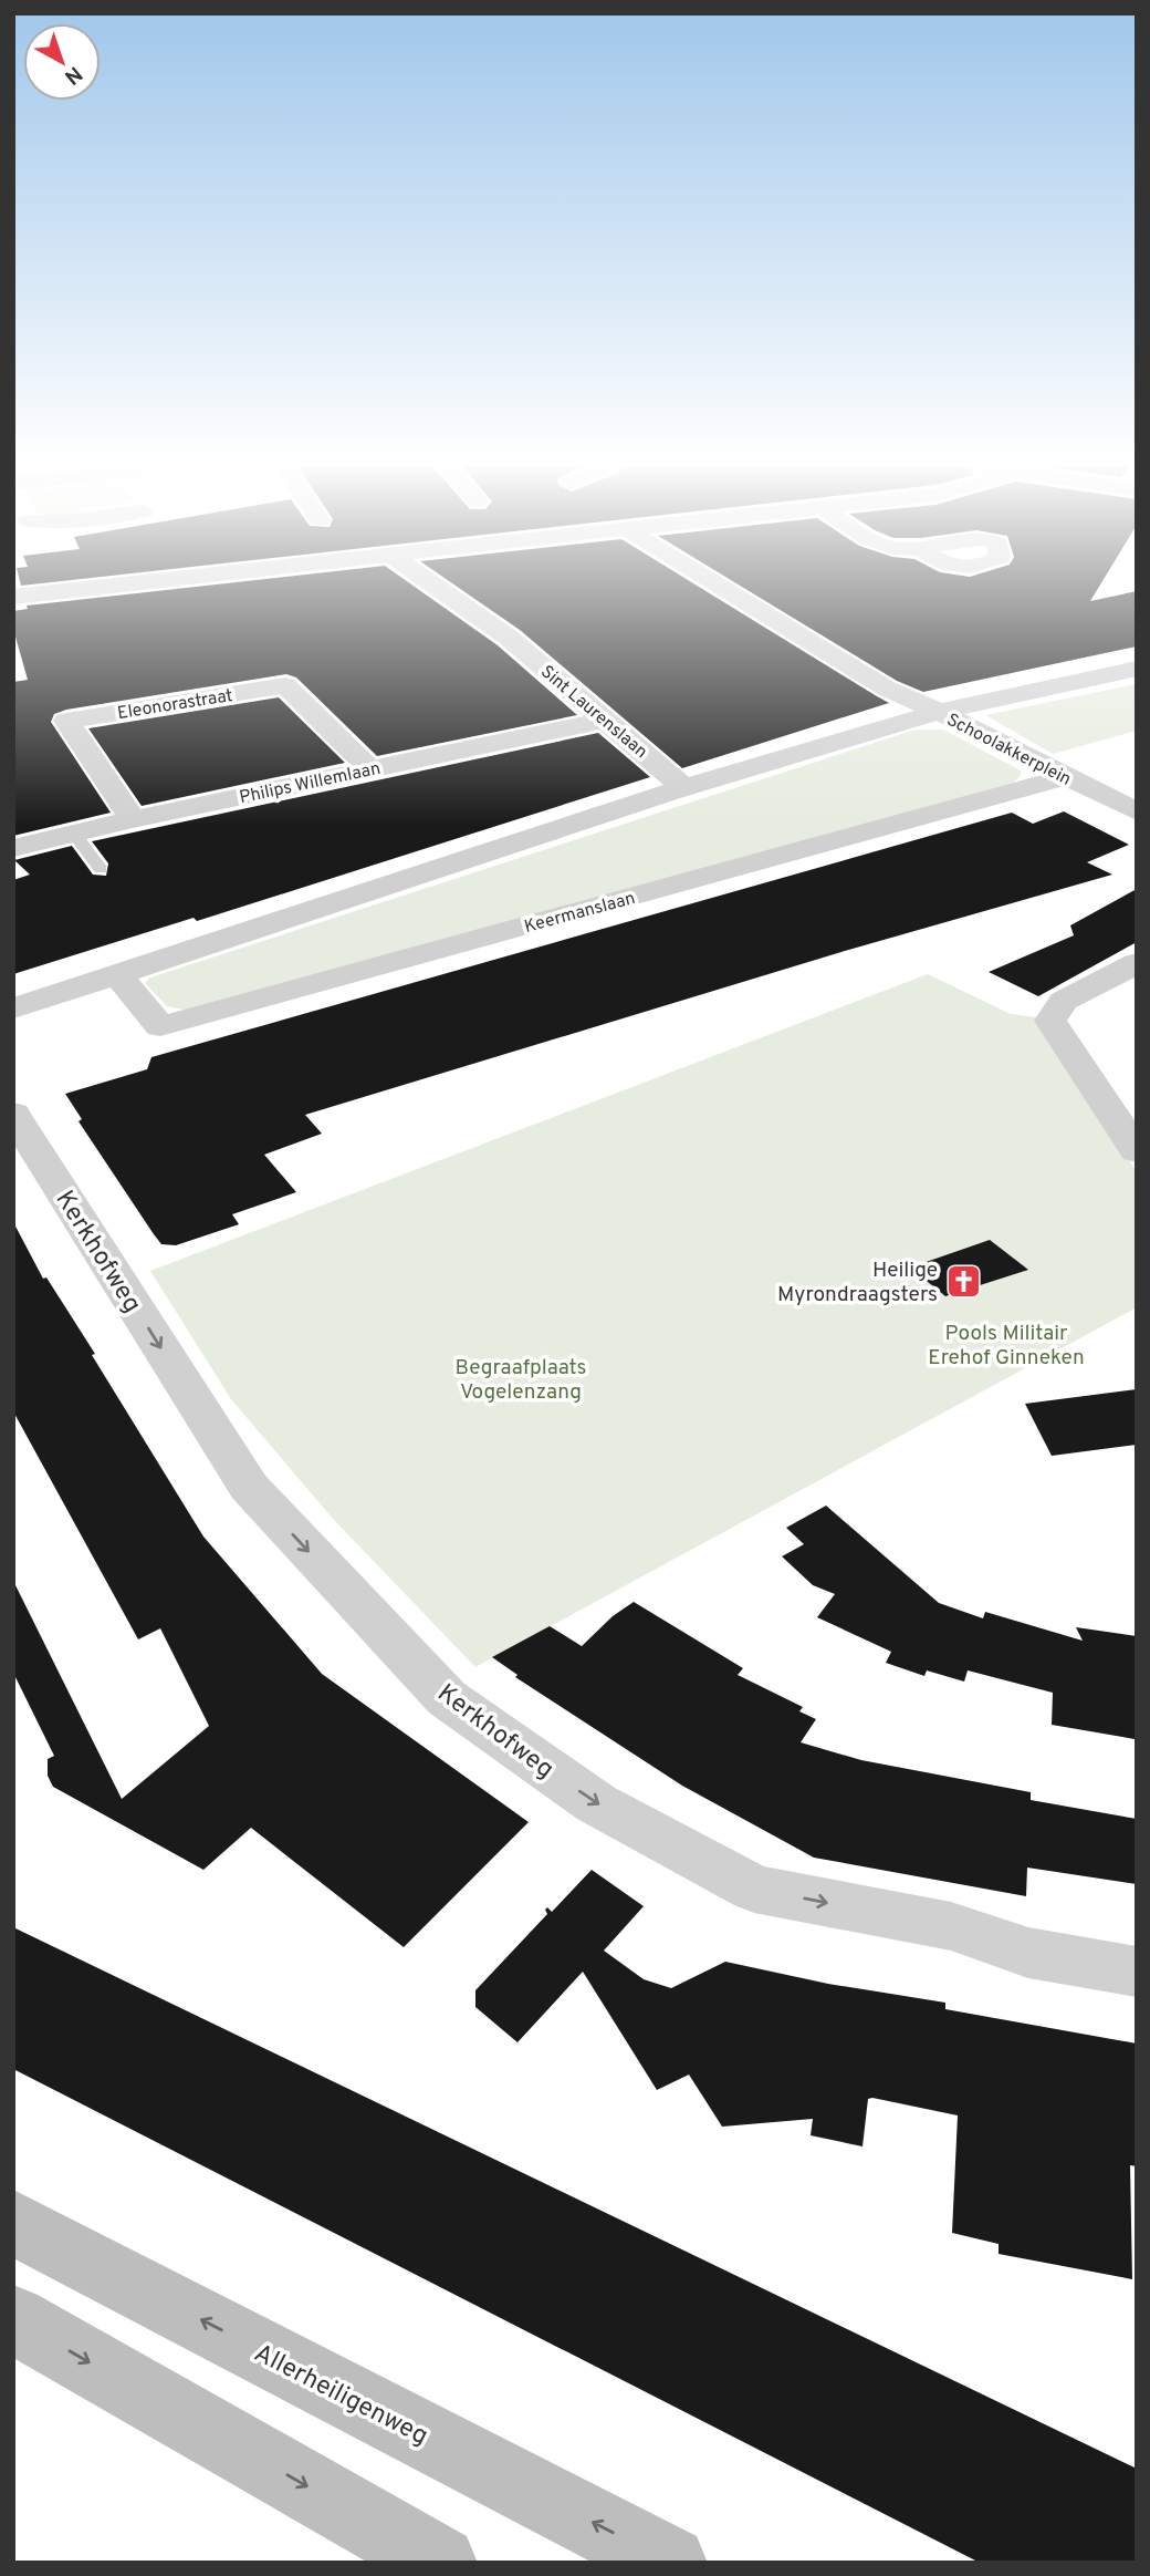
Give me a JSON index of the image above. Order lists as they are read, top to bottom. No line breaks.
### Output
{"streets":{"main road":["Allerheiligenweg"],"street":["Eleonorastraat","Sint Laurenslaan","Schoolakkerplein","Philips Willemlaan","Keermanslaan","Kerkhofweg"]},"crossings":[["Eleonorastraat","Philips Willemlaan"],["Sint Laurenslaan","Philips Willemlaan"],["Schoolakkerplein","Keermanslaan"]],"one_way":["Kerkhofweg"],"parks":["Pools Militair Erehof Ginneken","Begraafplaats Vogelenzang"],"places":{"church":["Heilige Myrondraagsters"]},"north":"bottom right"}
